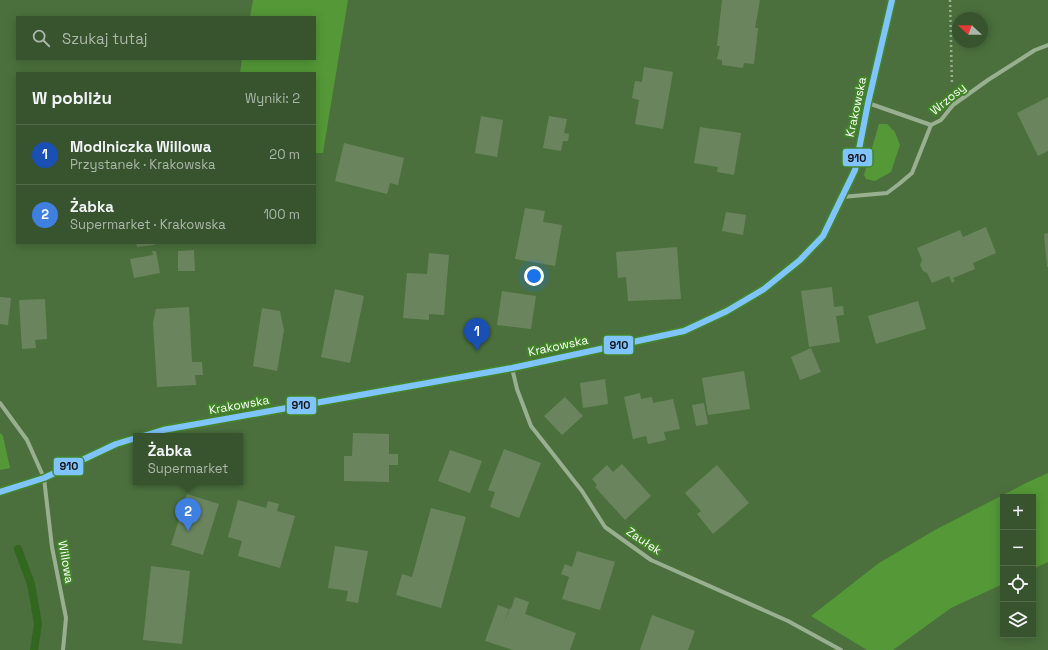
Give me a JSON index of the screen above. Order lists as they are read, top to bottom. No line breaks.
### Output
{"streets":{"street":["Wrzosy","Krakowska","Zaułek","Willowa"]},"crossings":[["Wrzosy","Krakowska"],["Krakowska","Zaułek"]],"lines":["transit line 910"],"north":"left","page":{"search":"Szukaj tutaj","heading":["W pobliżu","Wyniki: 2"],"list":[{"mark":"1","name":"Modlniczka Willowa","note":"Przystanek · Krakowska","value":"20 m"},{"mark":"2","name":"Żabka","note":"Supermarket · Krakowska","value":"100 m"}],"pins":["1","2"],"popup":["Żabka","Supermarket"],"map_buttons":["+","−"]}}
